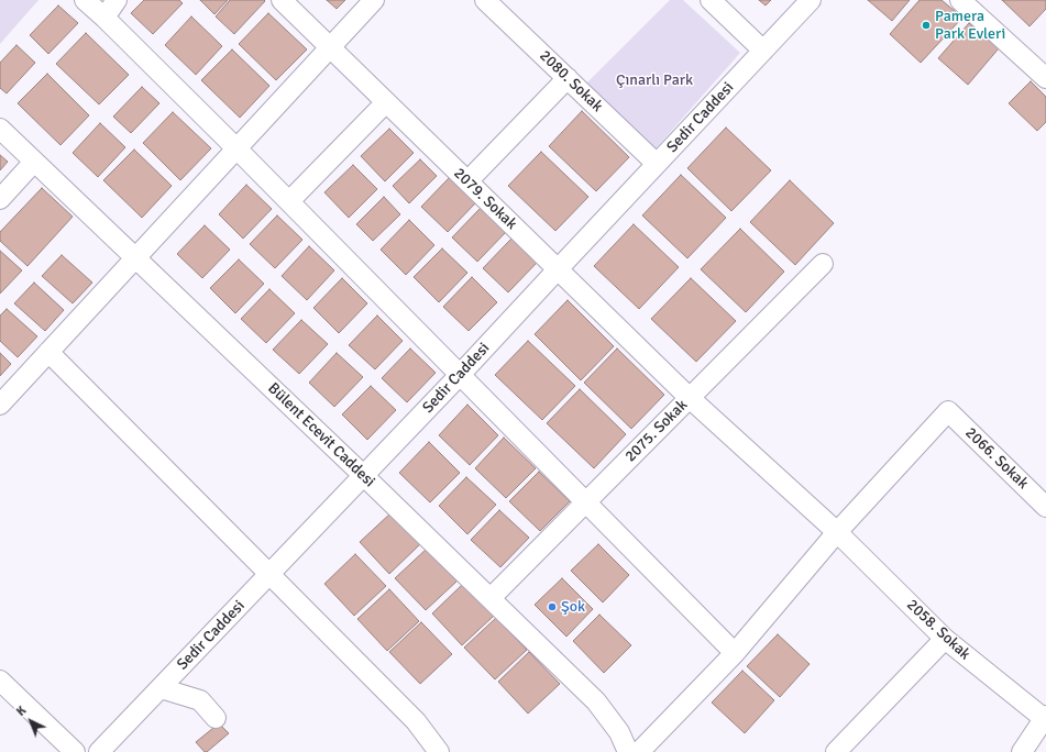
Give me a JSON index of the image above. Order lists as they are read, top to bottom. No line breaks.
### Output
{"streets":{"street":["2080. Sokak","Sedir Caddesi","2079. Sokak","2075. Sokak","Bülent Ecevit Caddesi","2066. Sokak","2058. Sokak"]},"crossings":[["2080. Sokak","Sedir Caddesi"],["Sedir Caddesi","2079. Sokak"],["Sedir Caddesi","Bülent Ecevit Caddesi"],["2079. Sokak","2075. Sokak"],["2079. Sokak","2058. Sokak"],["2075. Sokak","Bülent Ecevit Caddesi"],["2075. Sokak","2058. Sokak"],["2066. Sokak","2058. Sokak"]],"parks":["Çınarlı Park"],"places":["Pamera Park Evleri","Şok"],"north":"top left"}
